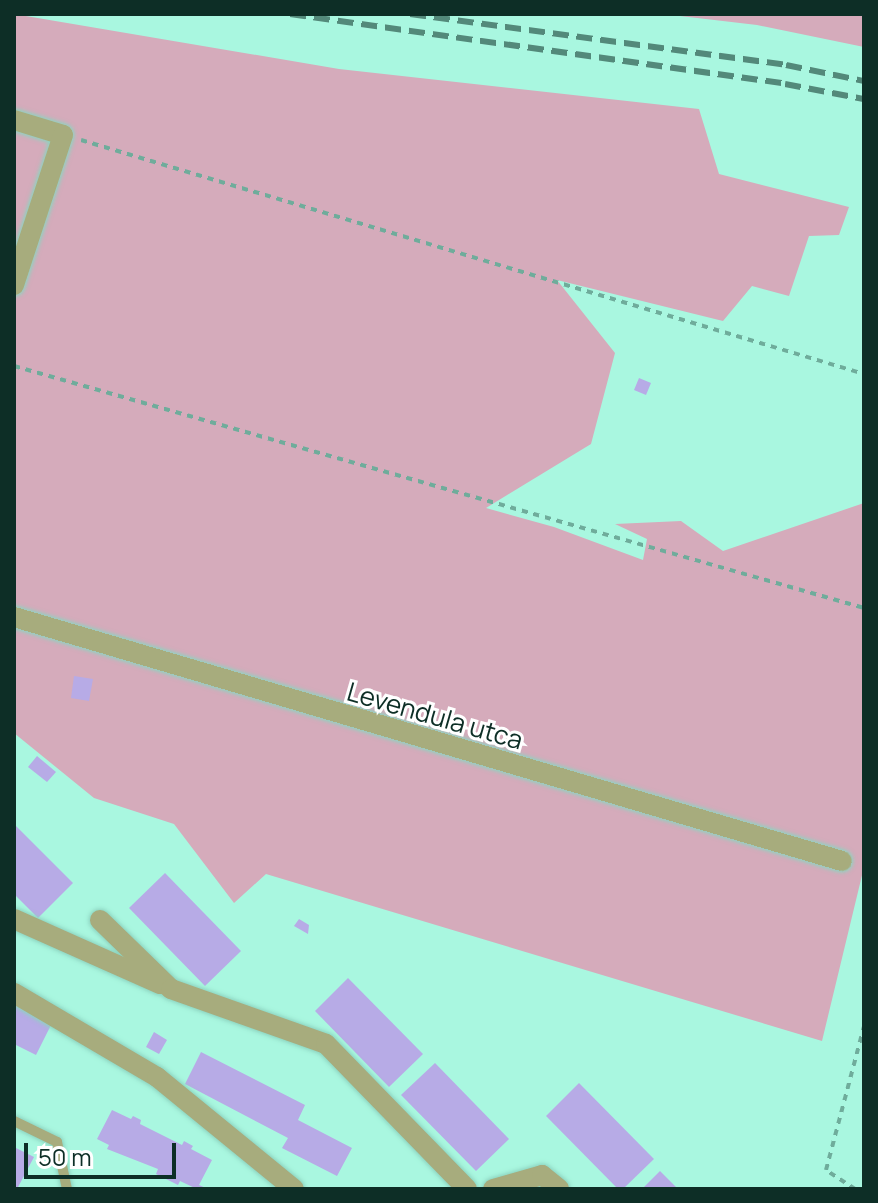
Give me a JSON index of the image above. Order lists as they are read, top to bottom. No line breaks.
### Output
{"streets":{"street":["Levendula utca"]},"scale_bar":"50 m"}
